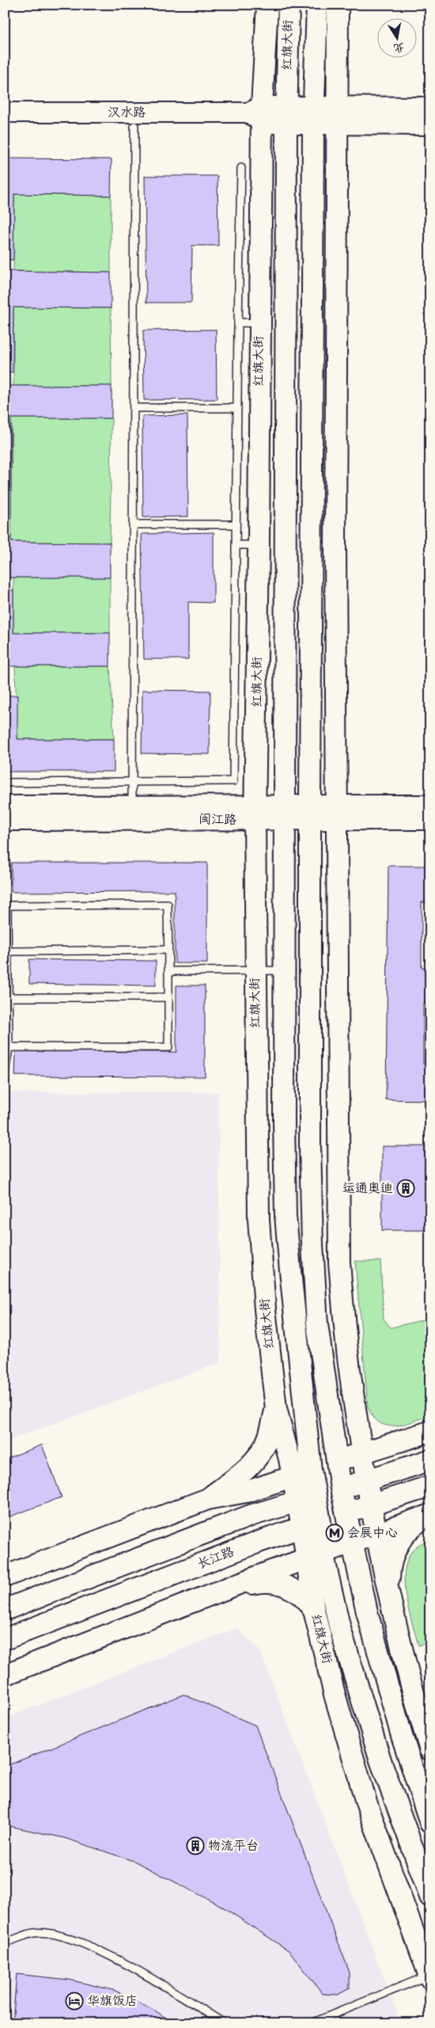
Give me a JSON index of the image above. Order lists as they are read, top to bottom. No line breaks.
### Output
{"streets":{"main road":["红旗大街","汉水路","闽江路","长江路"]},"crossings":[["红旗大街","汉水路"],["红旗大街","闽江路"],["红旗大街","长江路"]],"places":{"building":["运通奥迪","物流平台"],"metro station":["会展中心"],"hotel":["华旗饭店"]},"north":"bottom"}
